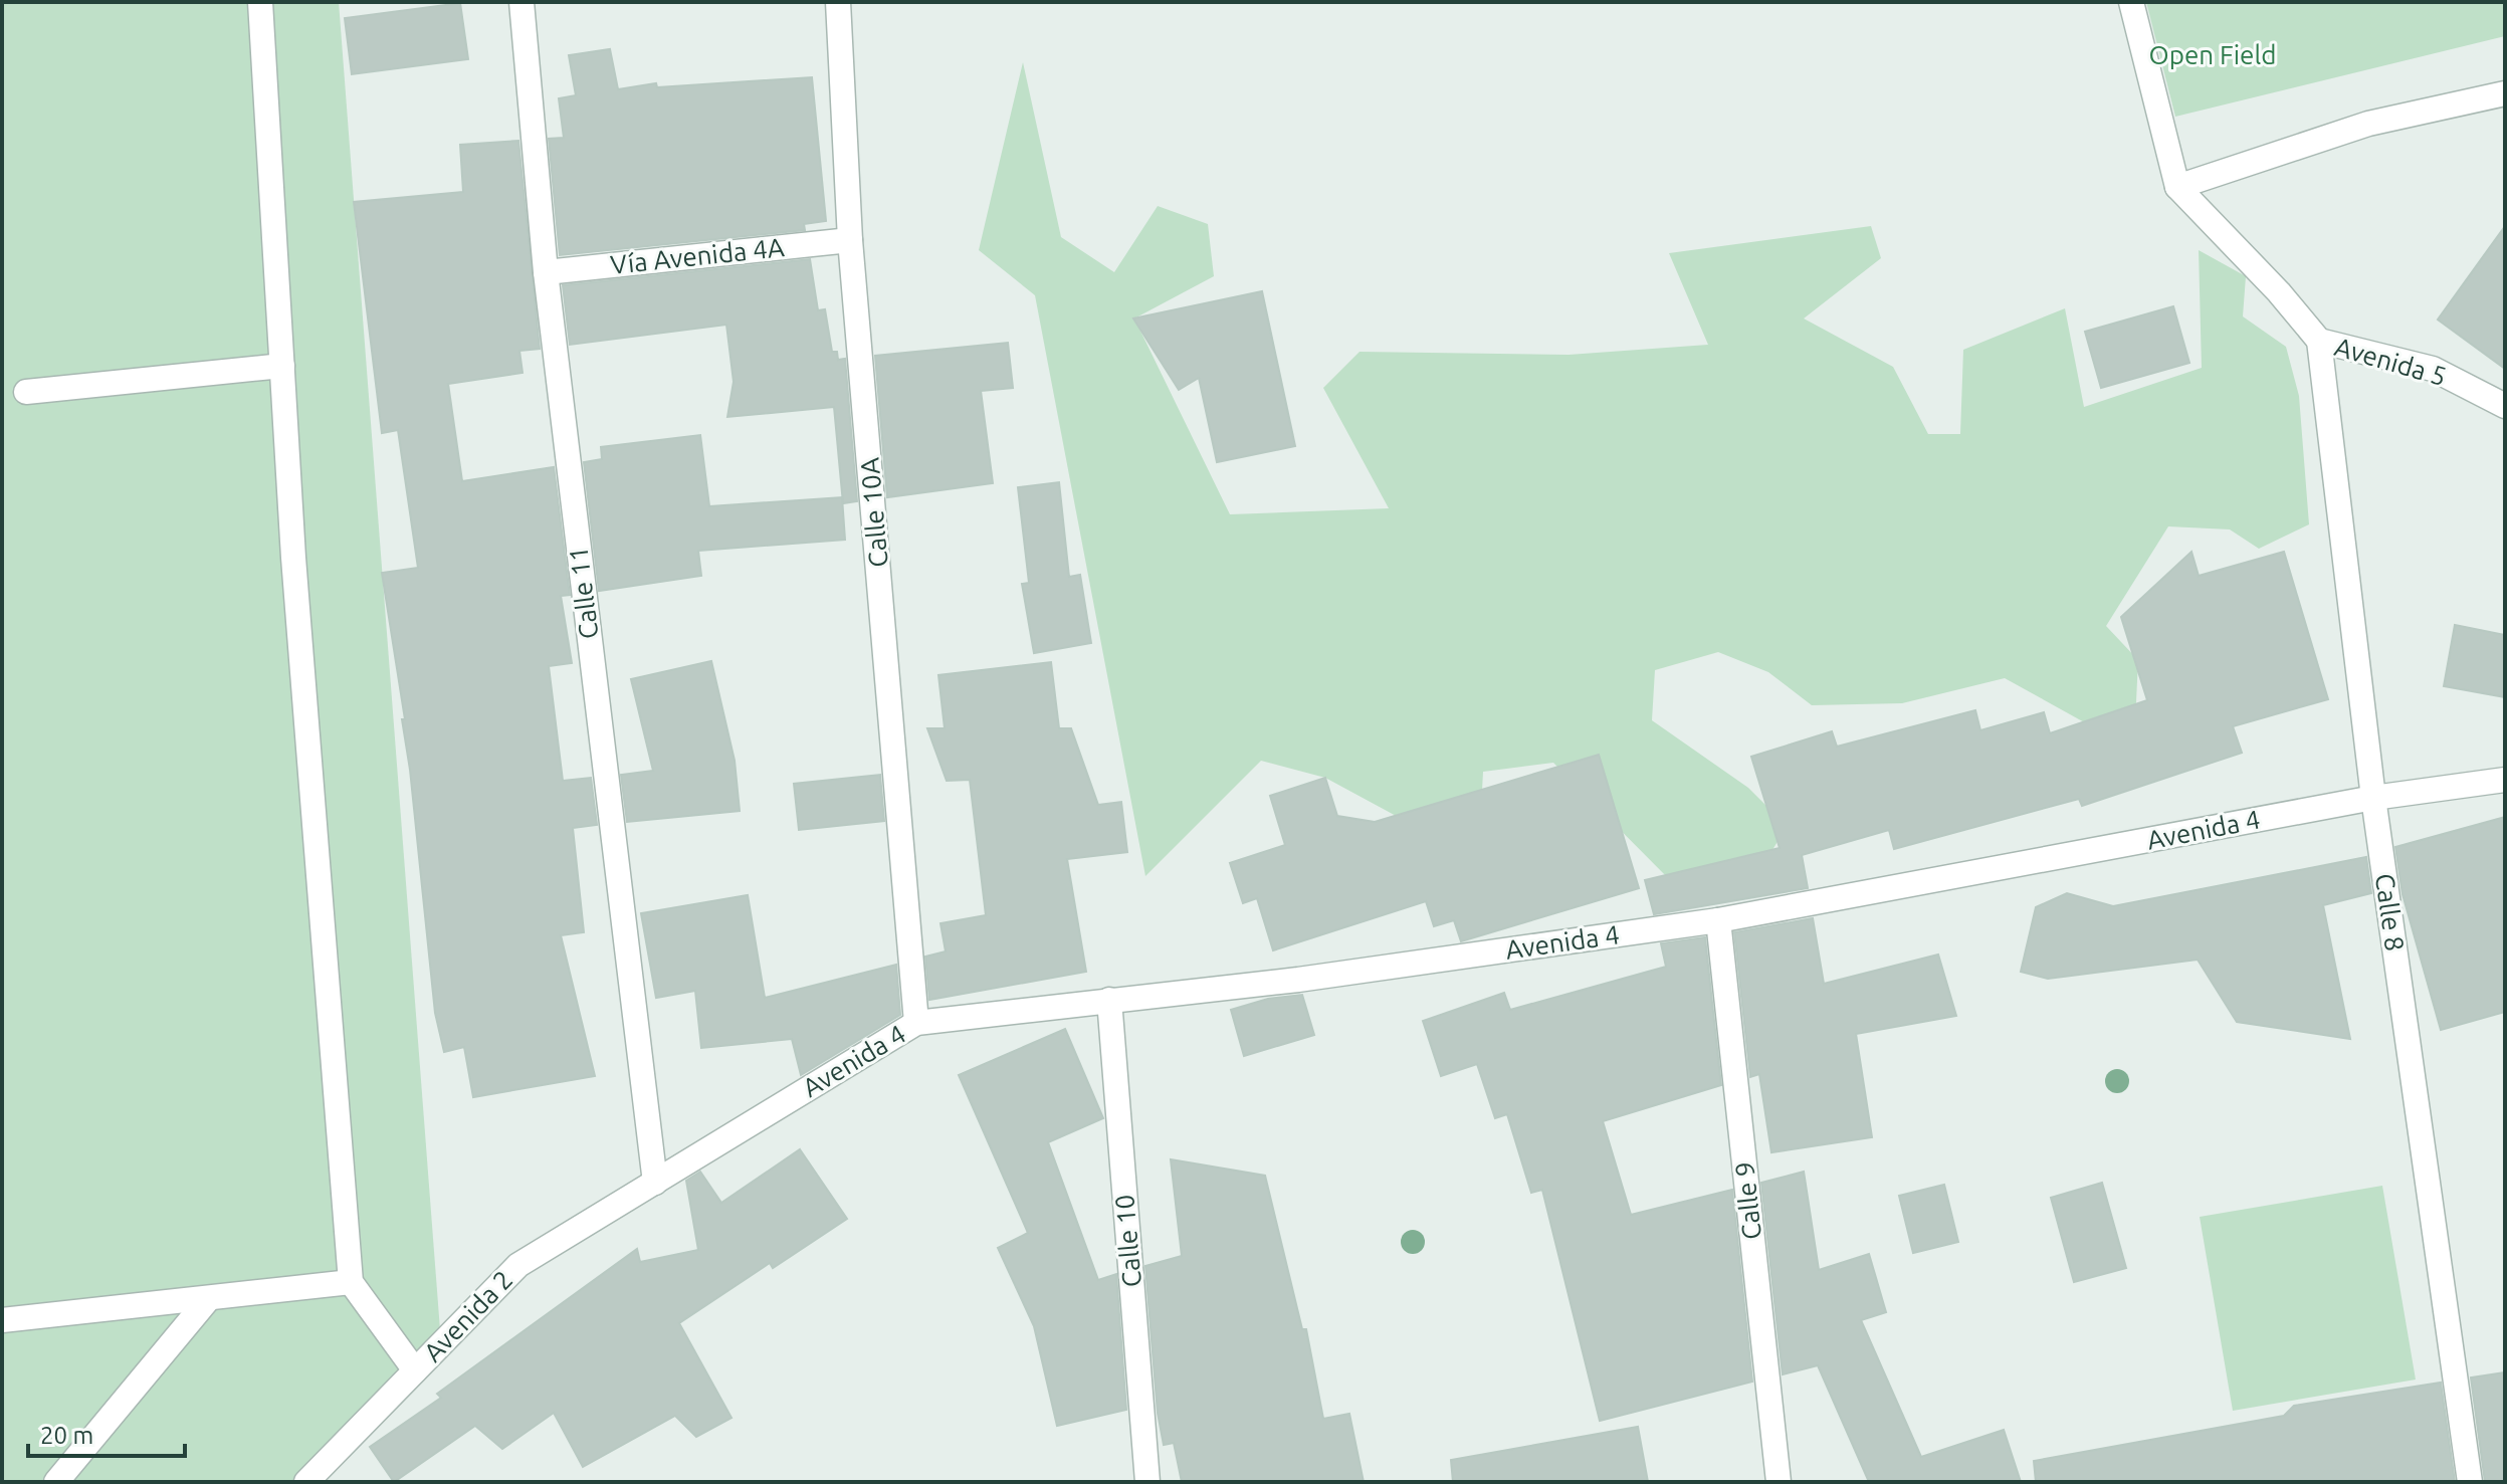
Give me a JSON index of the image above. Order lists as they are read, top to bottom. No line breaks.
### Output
{"streets":{"street":["Vía Avenida 4A","Avenida 5","Calle 10A","Calle 11","Avenida 4","Calle 8","Calle 9","Calle 10","Avenida 2"]},"crossings":[["Vía Avenida 4A","Calle 10A"],["Vía Avenida 4A","Calle 11"],["Avenida 5","Calle 8"],["Calle 10A","Avenida 4"],["Calle 11","Avenida 4"],["Calle 11","Avenida 2"],["Avenida 4","Calle 8"],["Avenida 4","Calle 9"],["Avenida 4","Calle 10"],["Avenida 4","Avenida 2"]],"parks":["Open Field"],"scale_bar":"20 m"}
